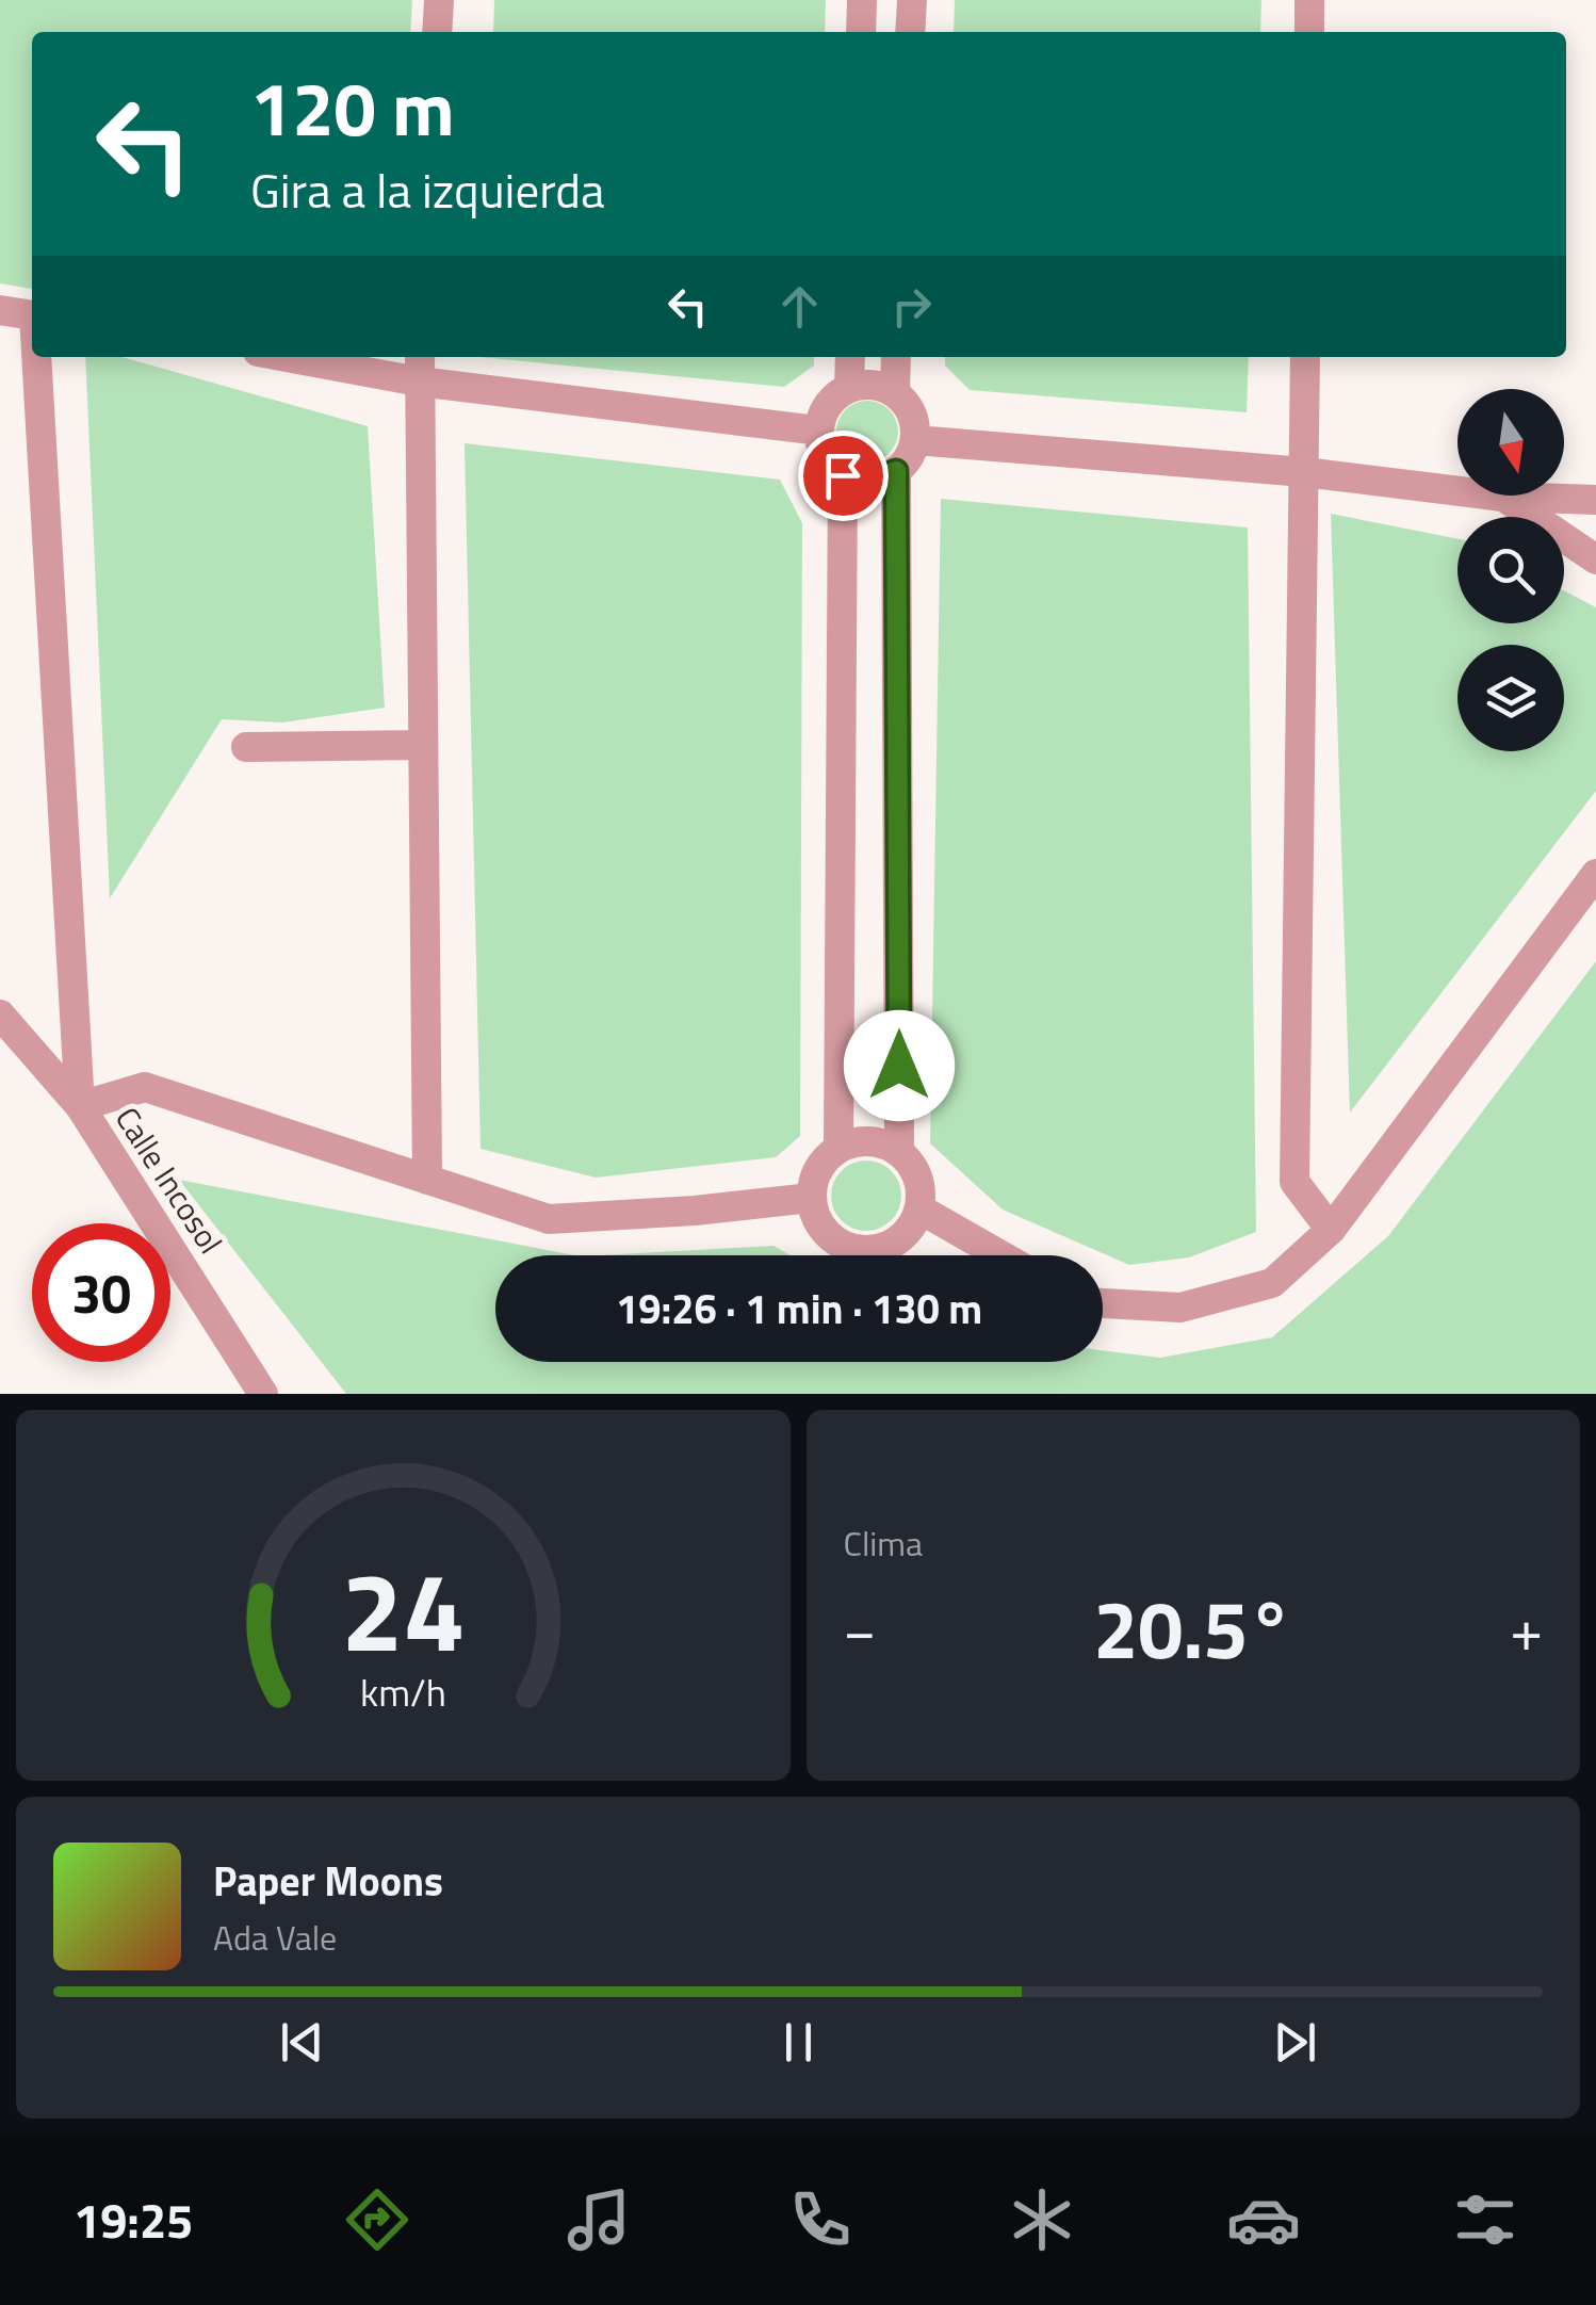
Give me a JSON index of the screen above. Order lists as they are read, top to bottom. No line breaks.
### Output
{"streets":{"street":["Calle Incosol"]},"north":"bottom","page":{"turn":["120 m","Gira a la izquierda"],"limit":"30","trip":"19:26 · 1 min · 130 m","tile":"Clima","heat":["−","20.5°","+"],"song":["Paper Moons","Ada Vale"],"tabs":"19:25","gauge":["24","km/h"]}}
